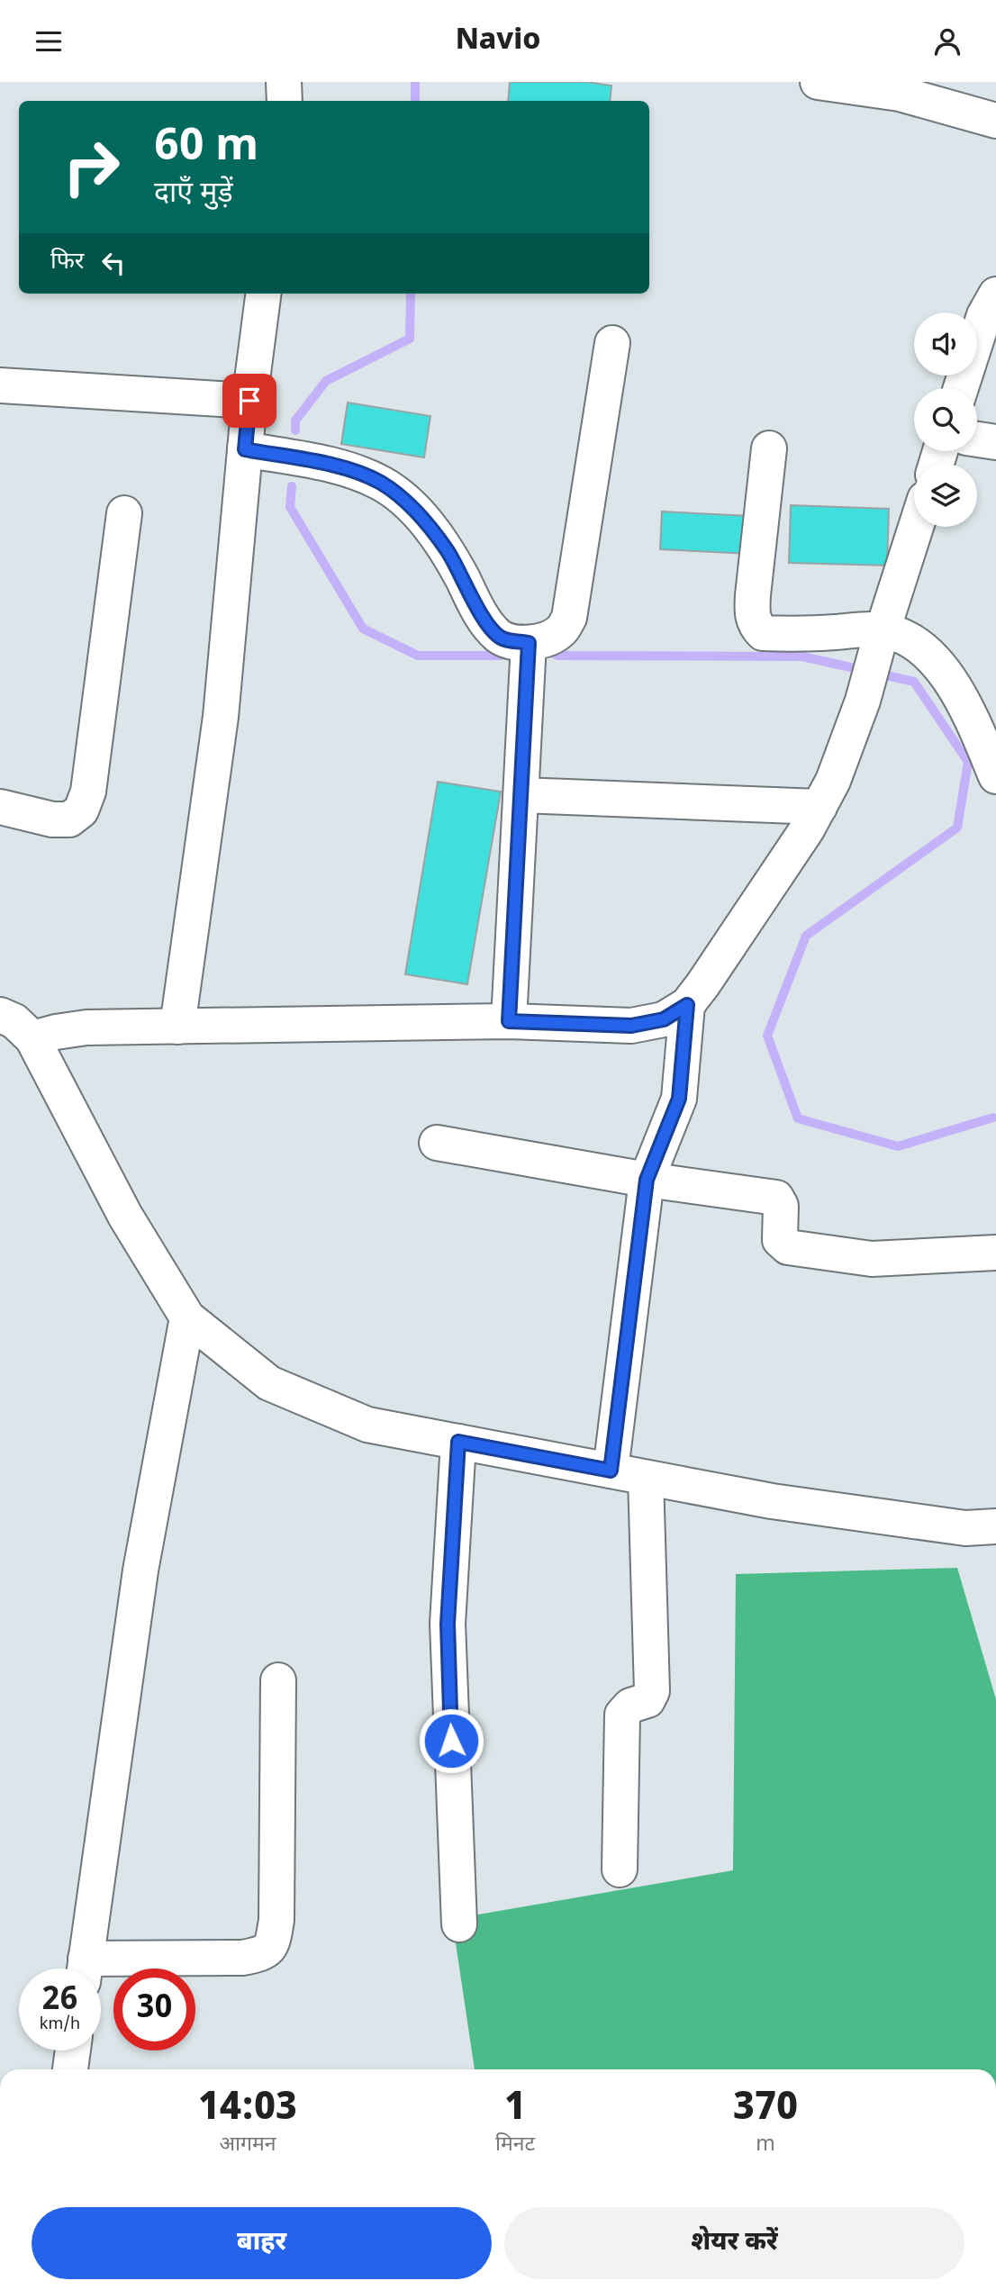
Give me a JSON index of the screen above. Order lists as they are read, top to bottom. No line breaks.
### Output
{"page":{"header":"Navio","turn":["60 m","दाएँ मुड़ें"],"then":"फिर","speed":"26 km/h","limit":"30","eta":["14:03","आगमन","1","मिनट","370","m"],"buttons":["बाहर","शेयर करें"]}}
